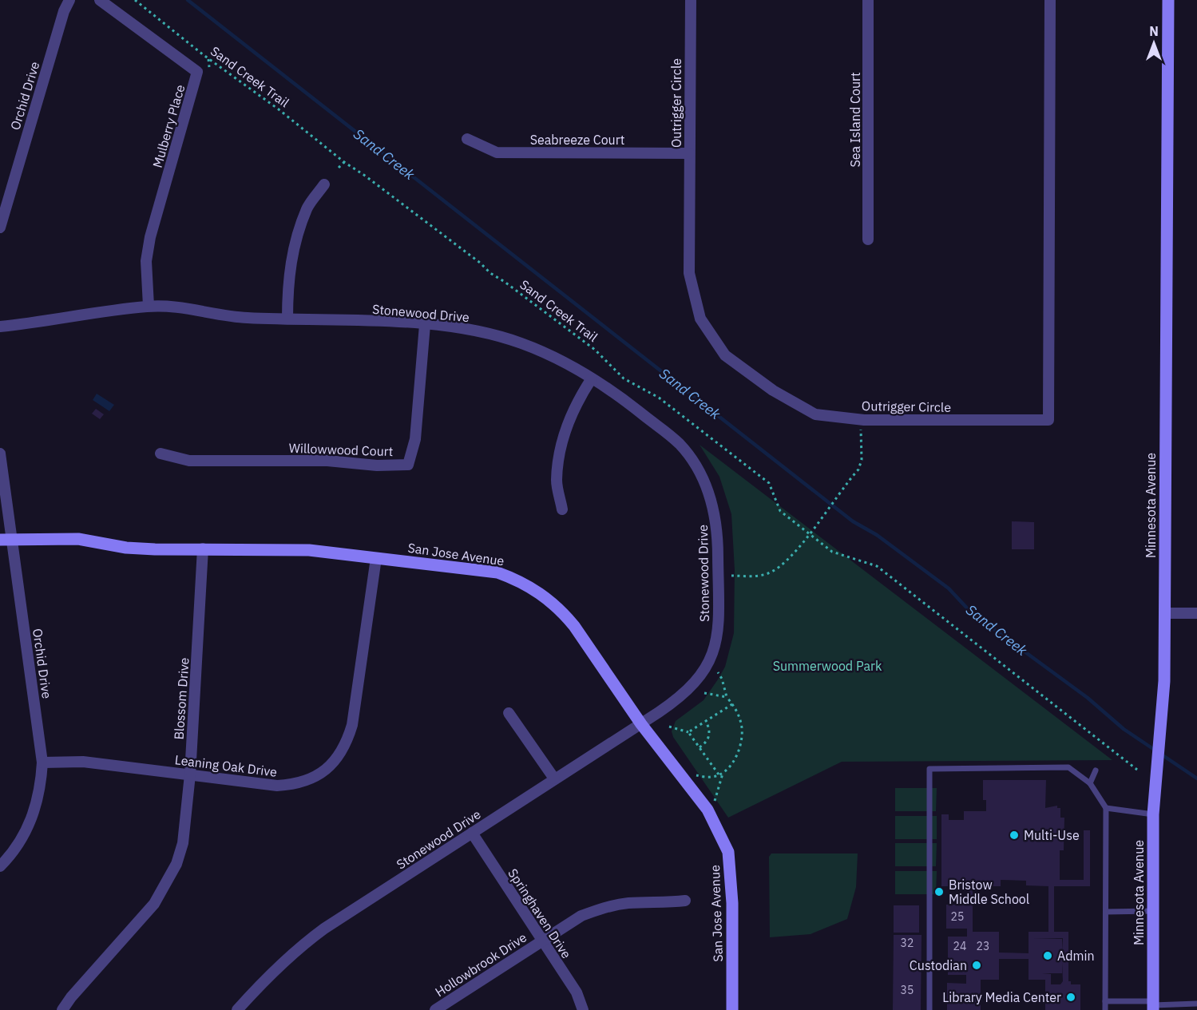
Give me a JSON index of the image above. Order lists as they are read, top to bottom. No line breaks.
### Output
{"streets":{"street":["Orchid Drive","Outrigger Circle","Sea Island Court","Mulberry Place","Seabreeze Court","Stonewood Drive","Willowwood Court","Minnesota Avenue","San Jose Avenue","Blossom Drive","Leaning Oak Drive","Springhaven Drive","Hollowbrook Drive"],"path":["Sand Creek Trail"]},"crossings":[["Orchid Drive","San Jose Avenue"],["Orchid Drive","Leaning Oak Drive"],["Outrigger Circle","Seabreeze Court"],["Mulberry Place","Stonewood Drive"],["Stonewood Drive","Willowwood Court"],["Stonewood Drive","San Jose Avenue"],["Stonewood Drive","Springhaven Drive"],["San Jose Avenue","Blossom Drive"],["San Jose Avenue","Leaning Oak Drive"],["Blossom Drive","Leaning Oak Drive"],["Springhaven Drive","Hollowbrook Drive"]],"water":["Sand Creek"],"parks":["Summerwood Park"],"places":["Multi-Use","Bristow Middle School","Admin","Custodian","Library Media Center"],"house_numbers":["25","32","24","23","35"],"north":"top"}
